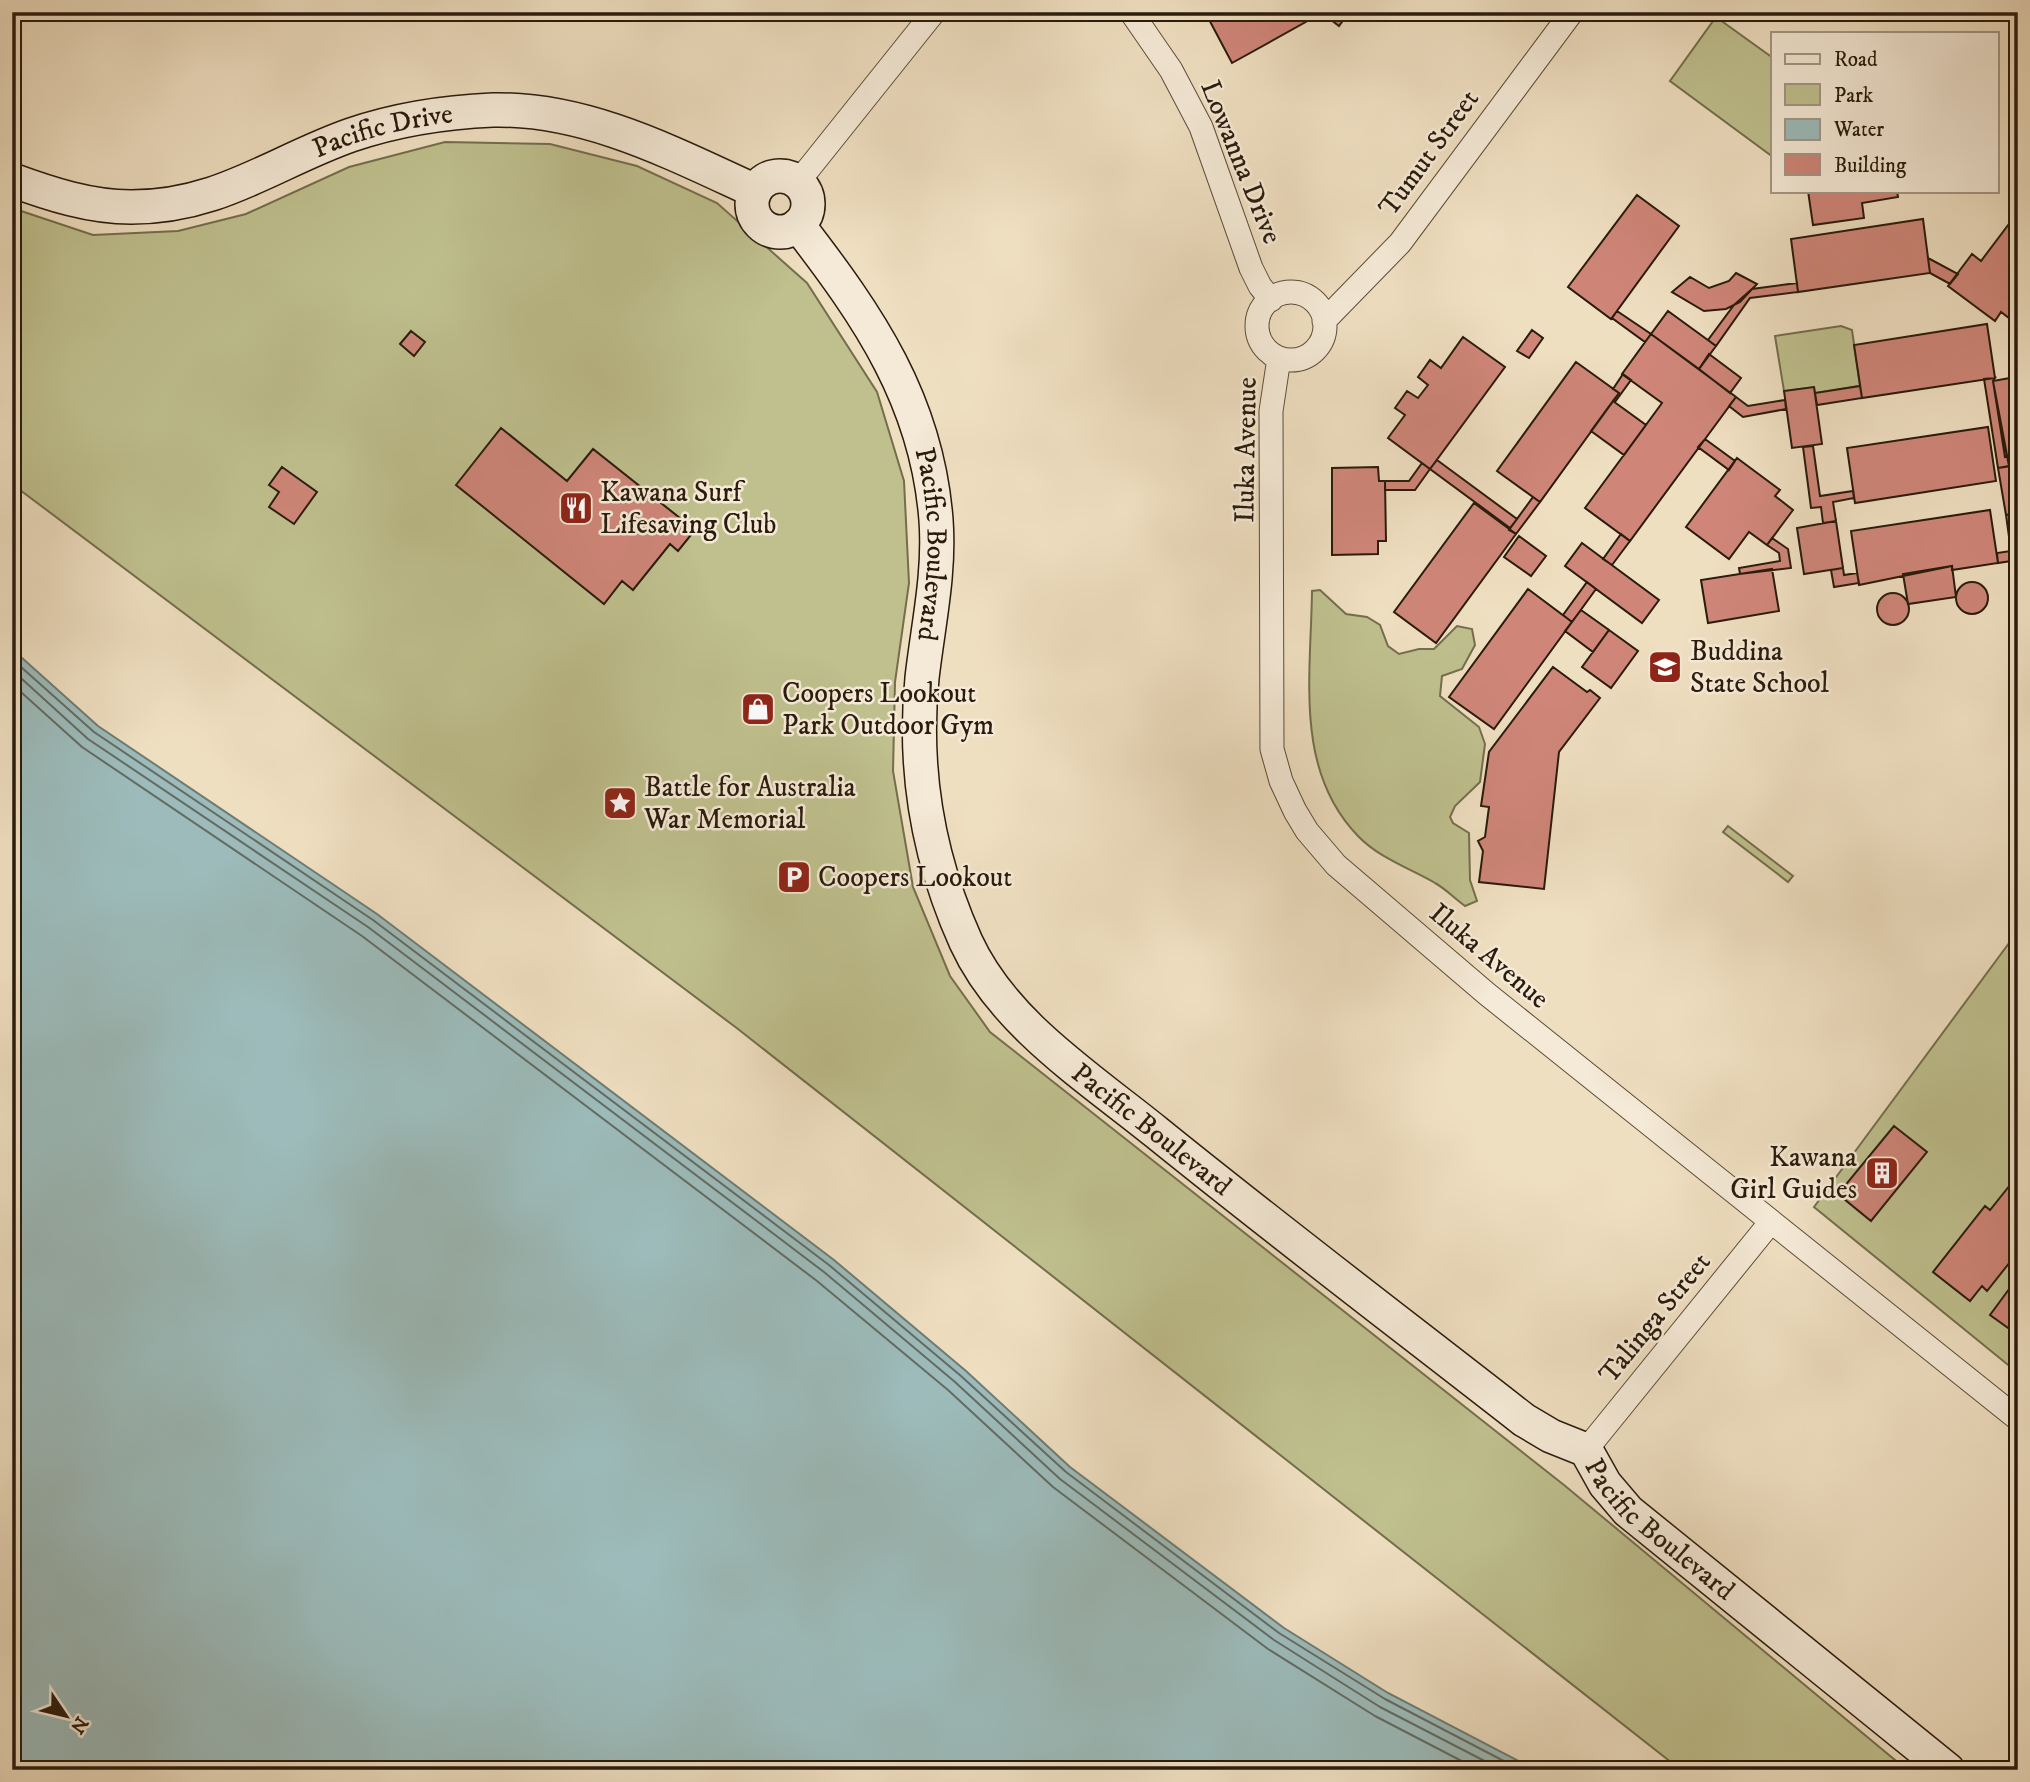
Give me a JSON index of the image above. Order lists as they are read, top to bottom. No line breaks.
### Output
{"streets":{"street":["Pacific Drive","Tumut Street","Lowanna Drive","Iluka Avenue","Pacific Boulevard","Talinga Street"]},"crossings":[["Pacific Drive","Pacific Boulevard"],["Tumut Street","Lowanna Drive"],["Tumut Street","Iluka Avenue"],["Lowanna Drive","Iluka Avenue"],["Iluka Avenue","Talinga Street"],["Pacific Boulevard","Talinga Street"]],"places":{"restaurant":["Kawana Surf Lifesaving Club"],"school or university":["Buddina State School"],"shop":["Coopers Lookout Park Outdoor Gym"],"place":["Battle for Australia War Memorial"],"parking":["Coopers Lookout"],"building":["Kawana Girl Guides"]},"legend":["Road","Park","Water","Building"],"north":"bottom right"}
